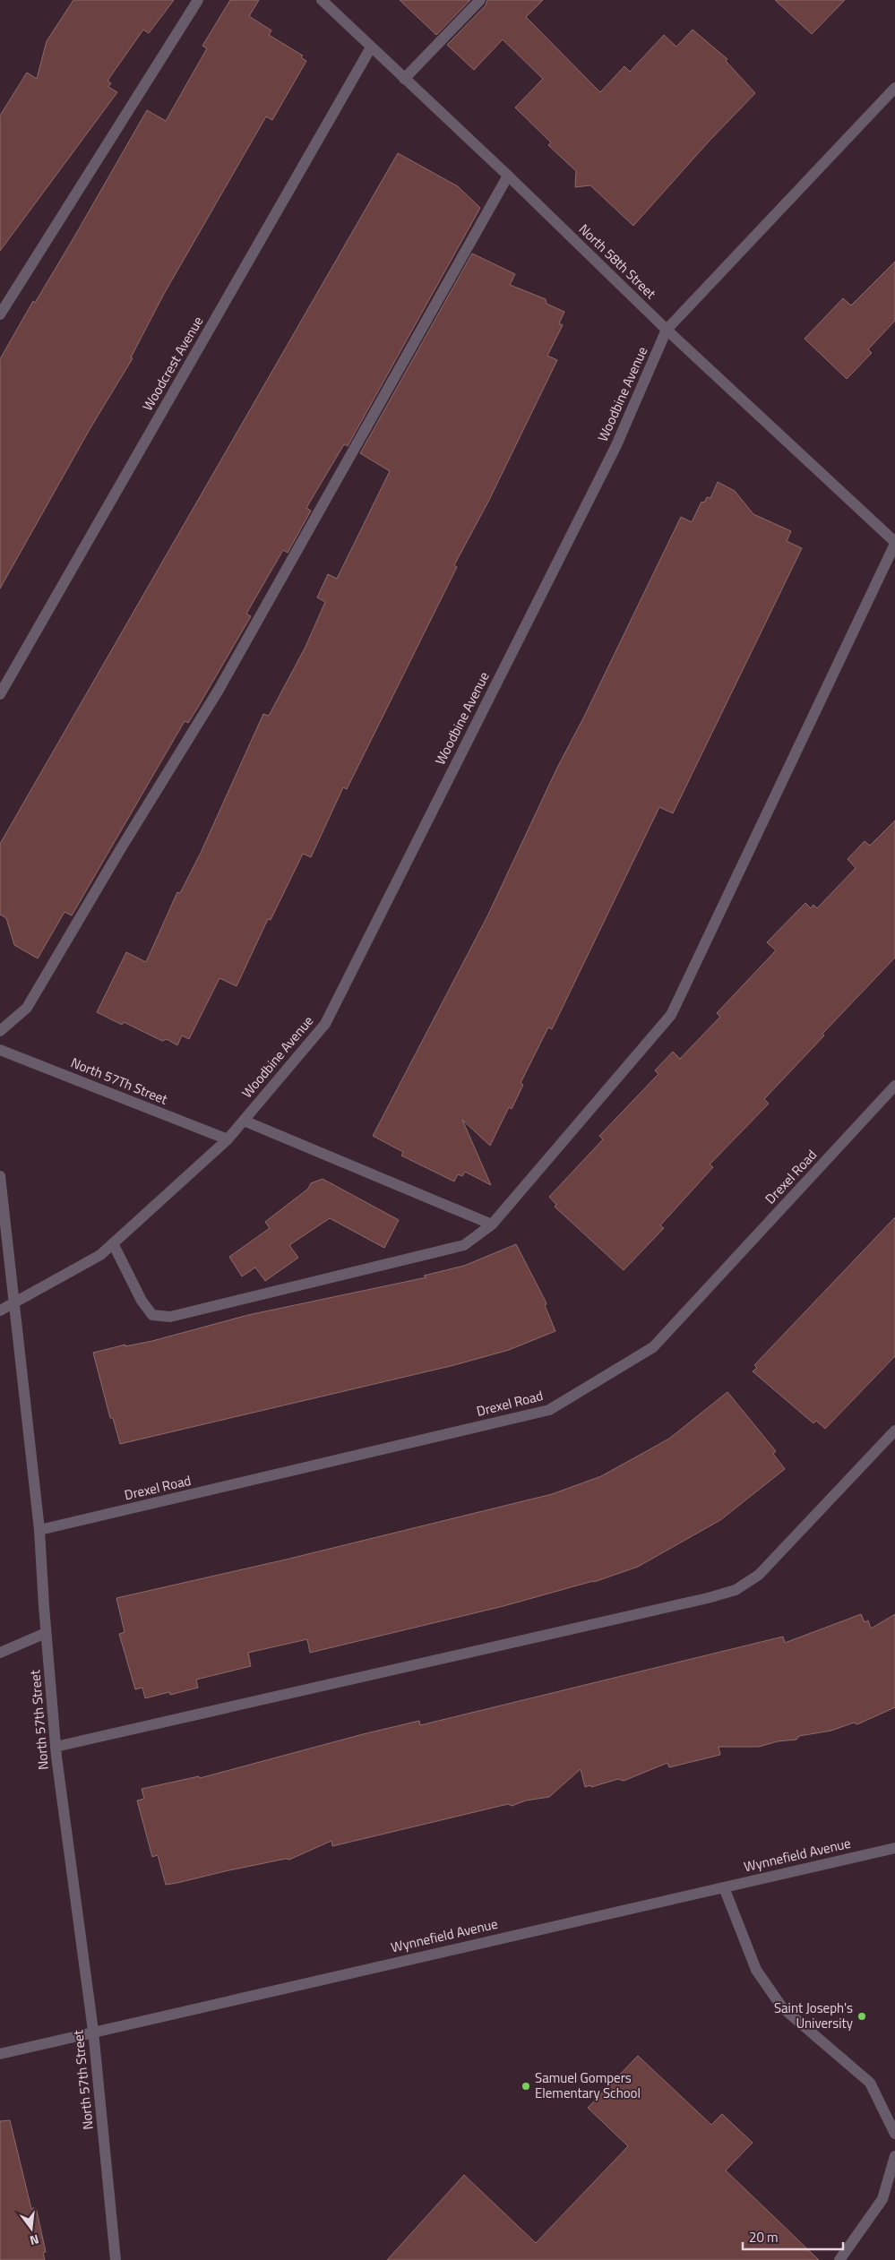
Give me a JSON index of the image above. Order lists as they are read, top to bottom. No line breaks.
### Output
{"streets":{"street":["North 58th Street","Woodcrest Avenue","Woodbine Avenue","North 57Th Street","Drexel Road","North 57th Street","Wynnefield Avenue"]},"crossings":[["North 58th Street","Woodcrest Avenue"],["North 58th Street","Woodbine Avenue"],["Woodbine Avenue","North 57Th Street"],["Woodbine Avenue","North 57th Street"],["Drexel Road","North 57th Street"],["North 57th Street","Wynnefield Avenue"]],"places":["Saint Joseph's University","Samuel Gompers Elementary School"],"scale_bar":"20 m","north":"bottom"}
